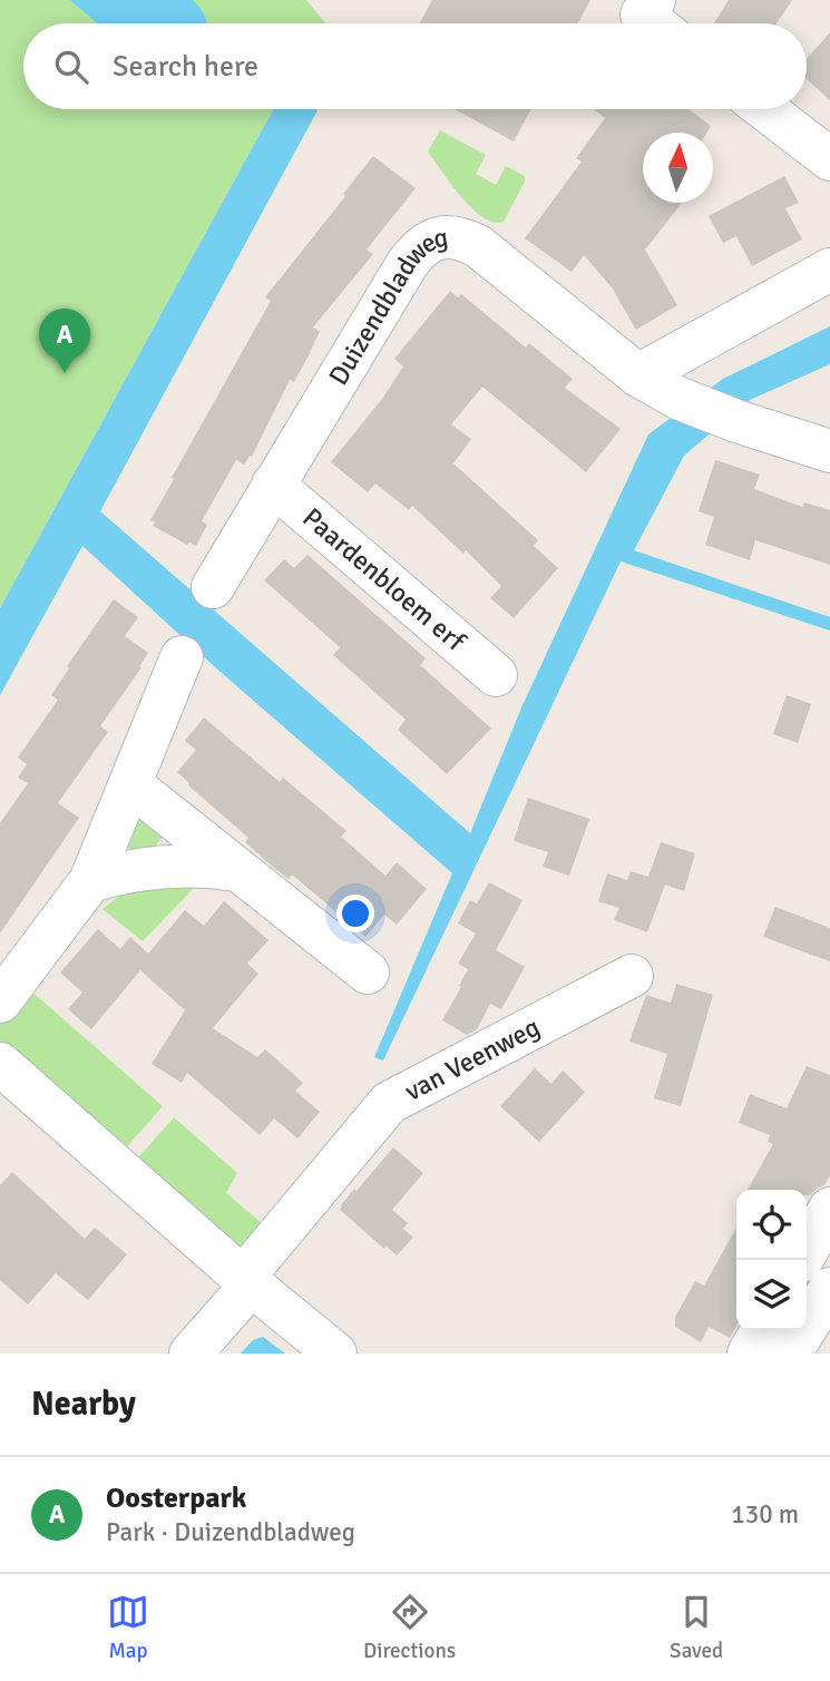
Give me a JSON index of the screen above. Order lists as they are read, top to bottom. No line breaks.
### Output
{"streets":{"street":["Duizendbladweg","Paardenbloem erf","van Veenweg"]},"crossings":[["Duizendbladweg","Paardenbloem erf"]],"north":"top","page":{"search":"Search here","pins":"A","heading":"Nearby","list":[{"mark":"A","name":"Oosterpark","note":"Park · Duizendbladweg","value":"130 m"}],"nav":["Map","Directions","Saved"]}}
